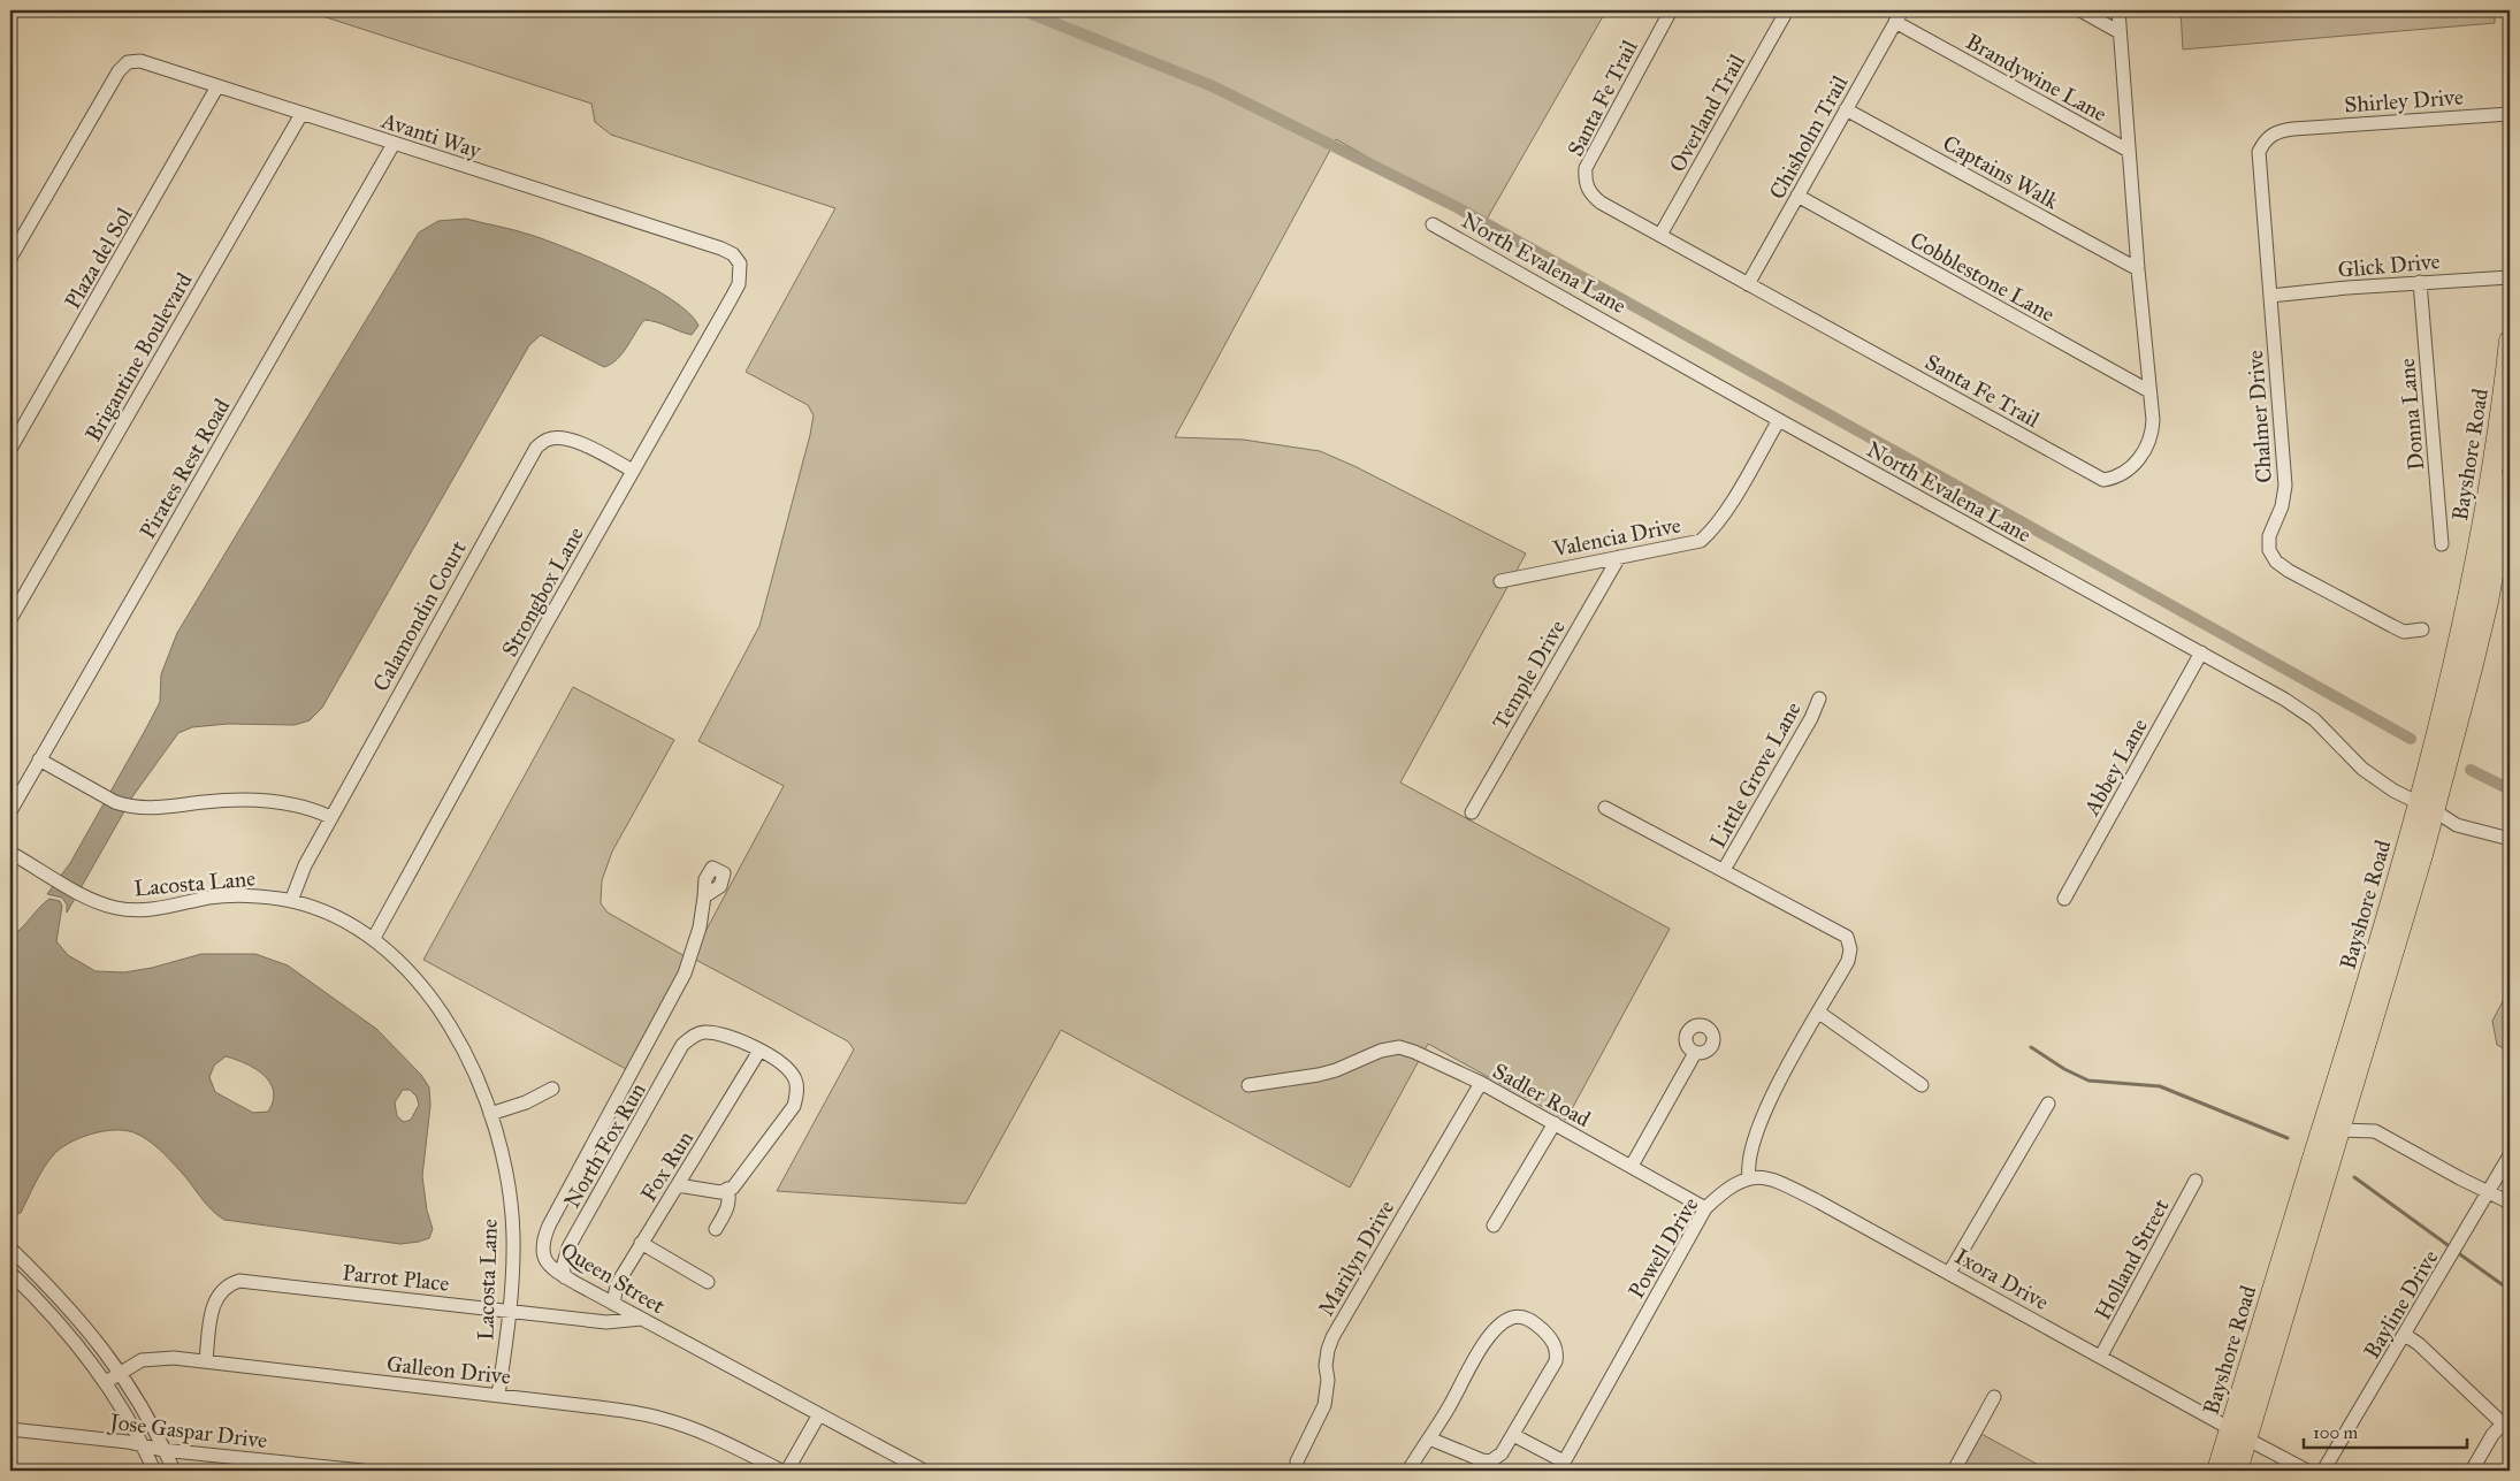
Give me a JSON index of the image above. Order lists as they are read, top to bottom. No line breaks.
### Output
{"streets":{"main road":["Bayshore Road"],"street":["Brandywine Lane","Santa Fe Trail","Shirley Drive","Overland Trail","Avanti Way","Chisholm Trail","Captains Walk","Plaza del Sol","North Evalena Lane","Glick Drive","Cobblestone Lane","Brigantine Boulevard","Donna Lane","Chalmer Drive","Pirates Rest Road","Valencia Drive","Strongbox Lane","Calamondin Court","Temple Drive","Abbey Lane","Little Grove Lane","Lacosta Lane","Sadler Road","North Fox Run","Fox Run","Powell Drive","Marilyn Drive","Holland Street","Parrot Place","Queen Street","Ixora Drive","Bayline Drive","Galleon Drive","Jose Gaspar Drive"]},"crossings":[["Brandywine Lane","Santa Fe Trail"],["Brandywine Lane","Chisholm Trail"],["Santa Fe Trail","Overland Trail"],["Santa Fe Trail","Chisholm Trail"],["Santa Fe Trail","Captains Walk"],["Santa Fe Trail","Cobblestone Lane"],["Shirley Drive","Chalmer Drive"],["Avanti Way","Plaza del Sol"],["Avanti Way","Brigantine Boulevard"],["Avanti Way","Pirates Rest Road"],["Avanti Way","Strongbox Lane"],["Chisholm Trail","Captains Walk"],["Chisholm Trail","Cobblestone Lane"],["North Evalena Lane","Bayshore Road"],["North Evalena Lane","Valencia Drive"],["North Evalena Lane","Abbey Lane"],["Glick Drive","Donna Lane"],["Glick Drive","Chalmer Drive"],["Bayshore Road","Ixora Drive"],["Valencia Drive","Temple Drive"],["Strongbox Lane","Calamondin Court"],["Strongbox Lane","Lacosta Lane"],["Calamondin Court","Lacosta Lane"],["Lacosta Lane","Parrot Place"],["Lacosta Lane","Galleon Drive"],["Sadler Road","Powell Drive"],["Sadler Road","Marilyn Drive"],["North Fox Run","Fox Run"],["North Fox Run","Queen Street"],["Fox Run","Queen Street"],["Powell Drive","Ixora Drive"],["Holland Street","Ixora Drive"],["Parrot Place","Queen Street"],["Parrot Place","Galleon Drive"]],"scale_bar":"100 m"}
